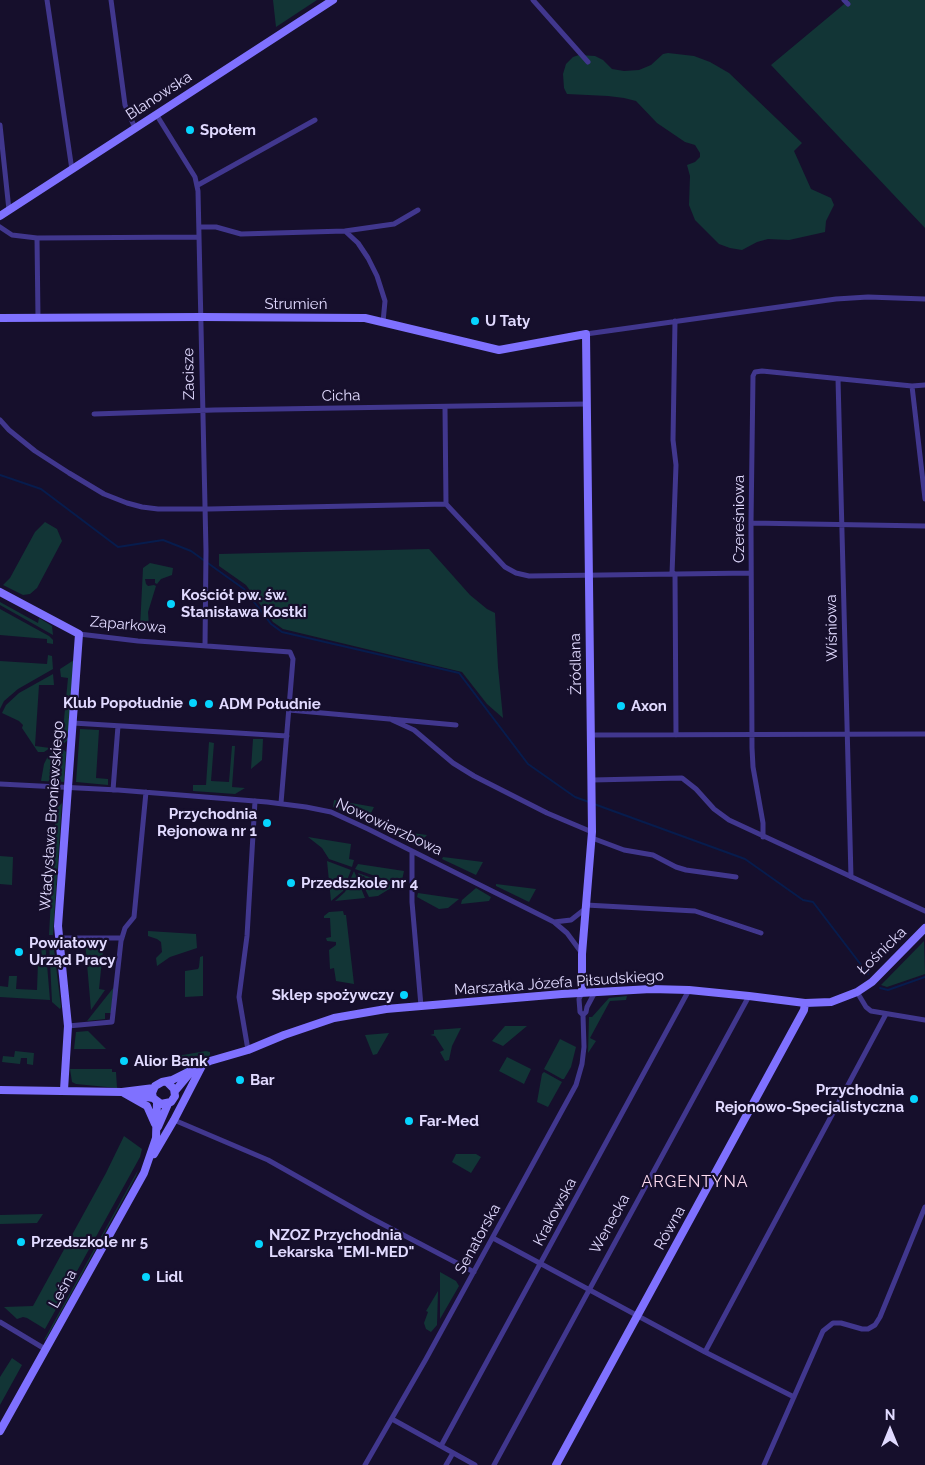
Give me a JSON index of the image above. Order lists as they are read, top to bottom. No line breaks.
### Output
{"streets":{"street":["Blanowska","Strumień","Zacisze","Cicha","Czereśniowa","Zaparkowa","Wiśniowa","Źródlana","Władysława Broniewskiego","Nowowierzbowa","Łośnicka","Marszałka Józefa Piłsudskiego","Krakowska","Wenecka","Równa","Senatorska","Leśna"]},"crossings":[["Blanowska","Zacisze"],["Strumień","Zacisze"],["Strumień","Źródlana"],["Zacisze","Cicha"],["Zacisze","Zaparkowa"],["Cicha","Źródlana"],["Czereśniowa","Wiśniowa"],["Zaparkowa","Władysława Broniewskiego"],["Źródlana","Nowowierzbowa"],["Źródlana","Marszałka Józefa Piłsudskiego"],["Źródlana","Senatorska"],["Władysława Broniewskiego","Nowowierzbowa"],["Łośnicka","Marszałka Józefa Piłsudskiego"],["Marszałka Józefa Piłsudskiego","Krakowska"],["Marszałka Józefa Piłsudskiego","Wenecka"],["Marszałka Józefa Piłsudskiego","Równa"],["Marszałka Józefa Piłsudskiego","Senatorska"],["Marszałka Józefa Piłsudskiego","Leśna"]],"districts":["ARGENTYNA"],"places":["Społem","U Taty","Kościół pw. św. Stanisława Kostki","Klub Popołudnie","ADM Południe","Axon","Przychodnia Rejonowa nr 1","Przedszkole nr 4","Powiatowy Urząd Pracy","Sklep spożywczy","Alior Bank","Bar","Przychodnia Rejonowo-Specjalistyczna","Far-Med","Przedszkole nr 5","NZOZ Przychodnia Lekarska \"EMI-MED\"","Lidl"],"north":"top"}
